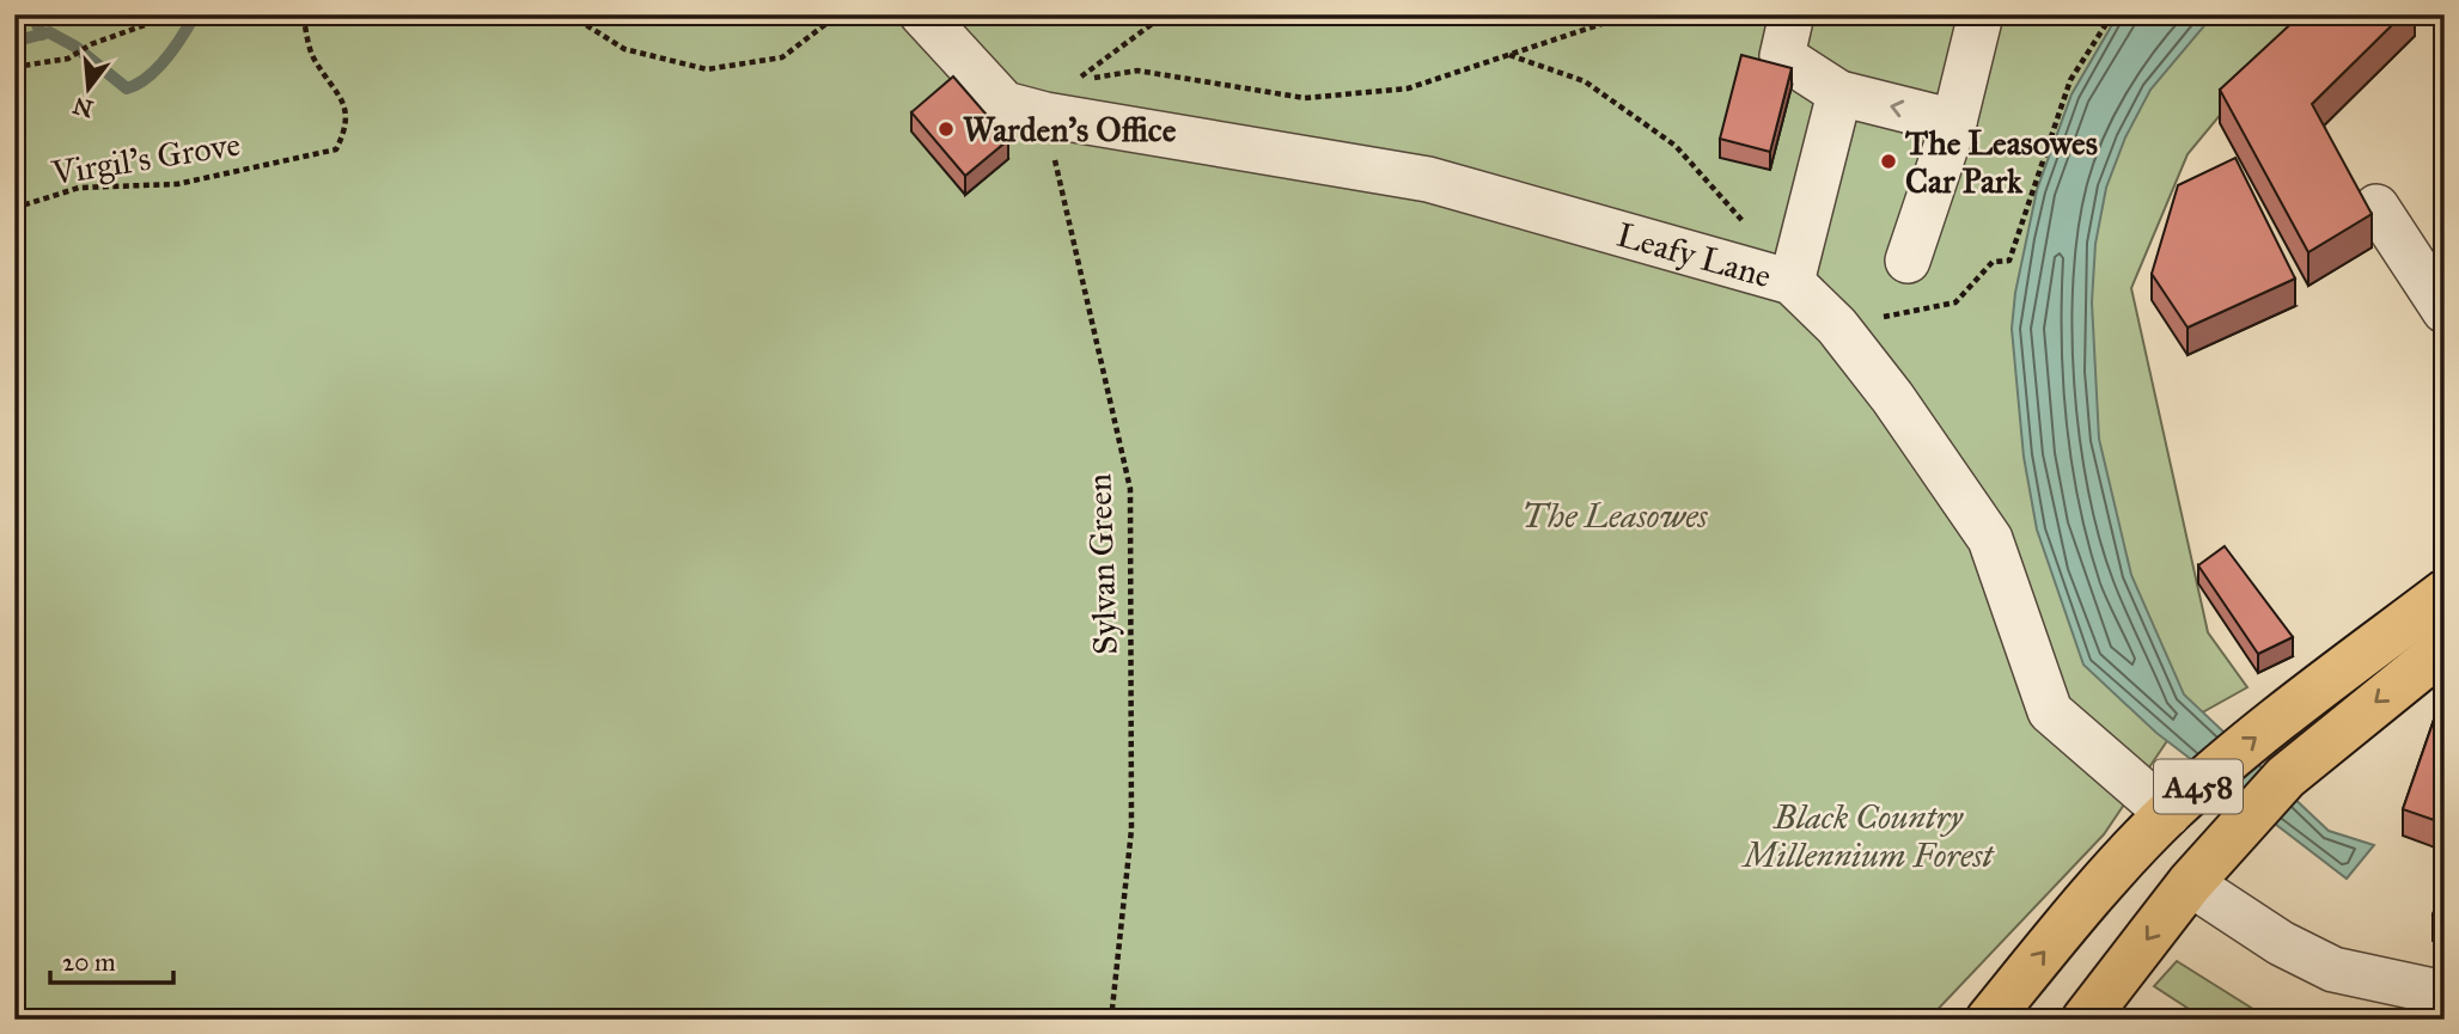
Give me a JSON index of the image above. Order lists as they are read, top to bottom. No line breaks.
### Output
{"streets":{"highway":["A458"],"lane":["Leafy Lane"],"path":["Virgil's Grove","Sylvan Green"]},"crossings":[["Leafy Lane","Sylvan Green"],["Leafy Lane","A458"]],"parks":["The Leasowes","Black Country Millennium Forest"],"places":["Warden's Office","The Leasowes Car Park"],"scale_bar":"20 m","north":"bottom"}
